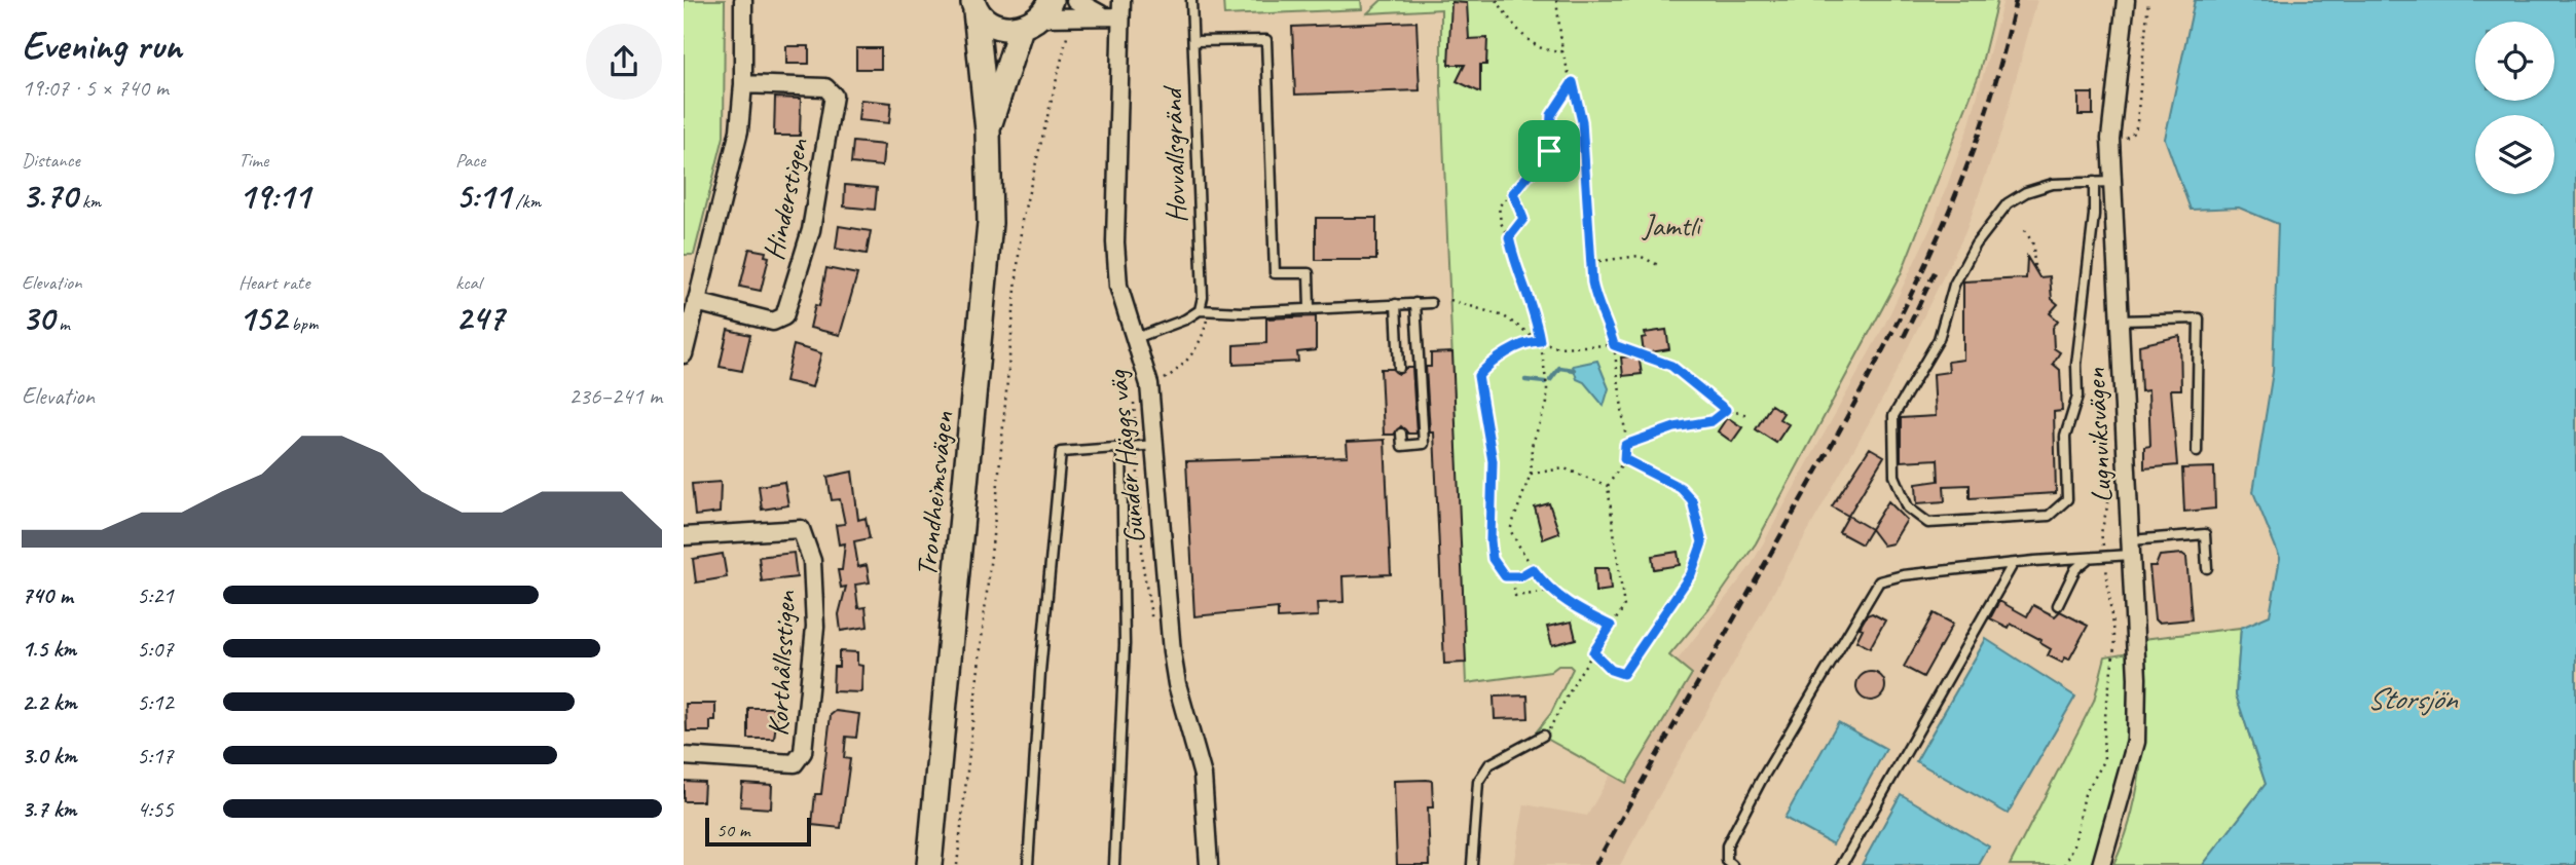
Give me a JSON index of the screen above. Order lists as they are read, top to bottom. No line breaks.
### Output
{"streets":{"main road":["Trondheimsvägen"],"street":["Hinderstigen","Lugnviksvägen","Gunder Häggs väg","Korthållsstigen"],"lane":["Hovvallsgränd"]},"water":["Storsjön"],"parks":["Jamtli"],"scale_bar":"50 m","page":{"heading":["Evening run","19:07 · 5 × 740 m"],"stats":[["Distance","3.70 km"],["Time","19:11"],["Pace","5:11 /km"],["Elevation","30 m"],["Heart rate","152 bpm"],["kcal","247"]],"chart":["Elevation","236–241 m"],"list":[{"name":"740 m","note":"5:21"},{"name":"1.5 km","note":"5:07"},{"name":"2.2 km","note":"5:12"},{"name":"3.0 km","note":"5:17"},{"name":"3.7 km","note":"4:55"}],"scale":"50 m"}}
